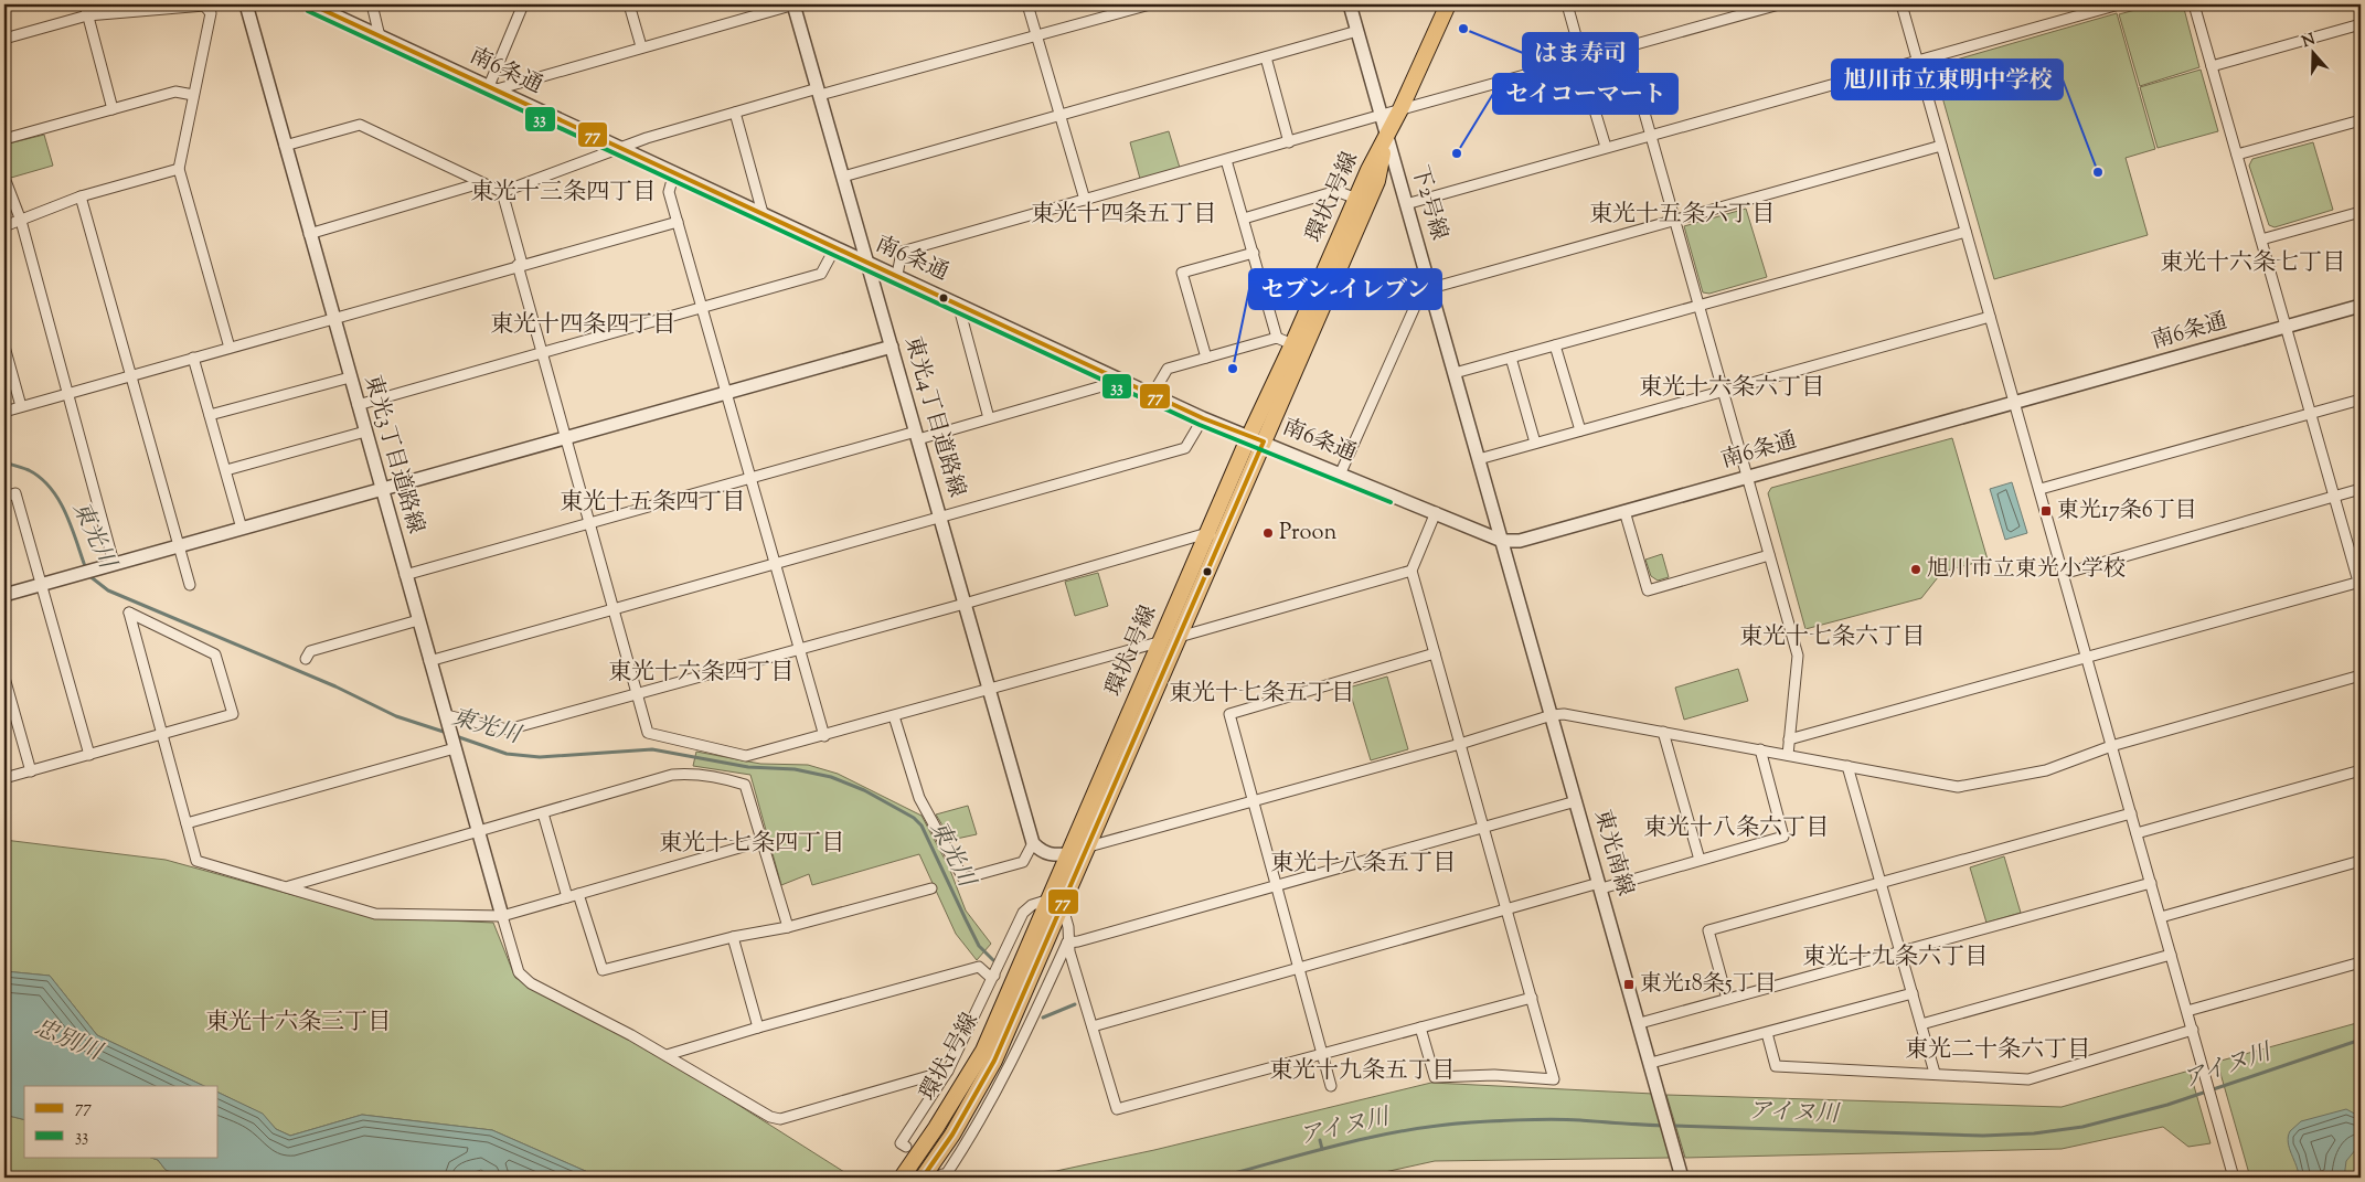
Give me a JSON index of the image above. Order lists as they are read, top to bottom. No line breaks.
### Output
{"streets":{"main road":["環状1号線"],"street":["南6条通","下2号線","東光4丁目道路線","東光3丁目道路線","東光南線"]},"crossings":[["南6条通","環状1号線"],["南6条通","下2号線"],["南6条通","東光4丁目道路線"],["南6条通","東光南線"],["環状1号線","下2号線"],["下2号線","東光南線"]],"districts":["東光十三条四丁目","東光十四条五丁目","東光十五条六丁目","東光十六条七丁目","東光十四条四丁目","東光十六条六丁目","東光十五条四丁目","東光十七条六丁目","東光十六条四丁目","東光十七条五丁目","東光十八条六丁目","東光十七条四丁目","東光十八条五丁目","東光十九条六丁目","東光十六条三丁目","東光二十条六丁目","東光十九条五丁目"],"water":["東光川","忠別川","アイヌ川"],"places":{"other":["はま寿司","セイコーマート","旭川市立東明中学校","セブン-イレブン","Proon","旭川市立東光小学校"],"transit":["東光17条6丁目","東光18条5丁目"]},"lines":["transit line 77","transit line 33"],"legend":["77","33"],"north":"top"}
